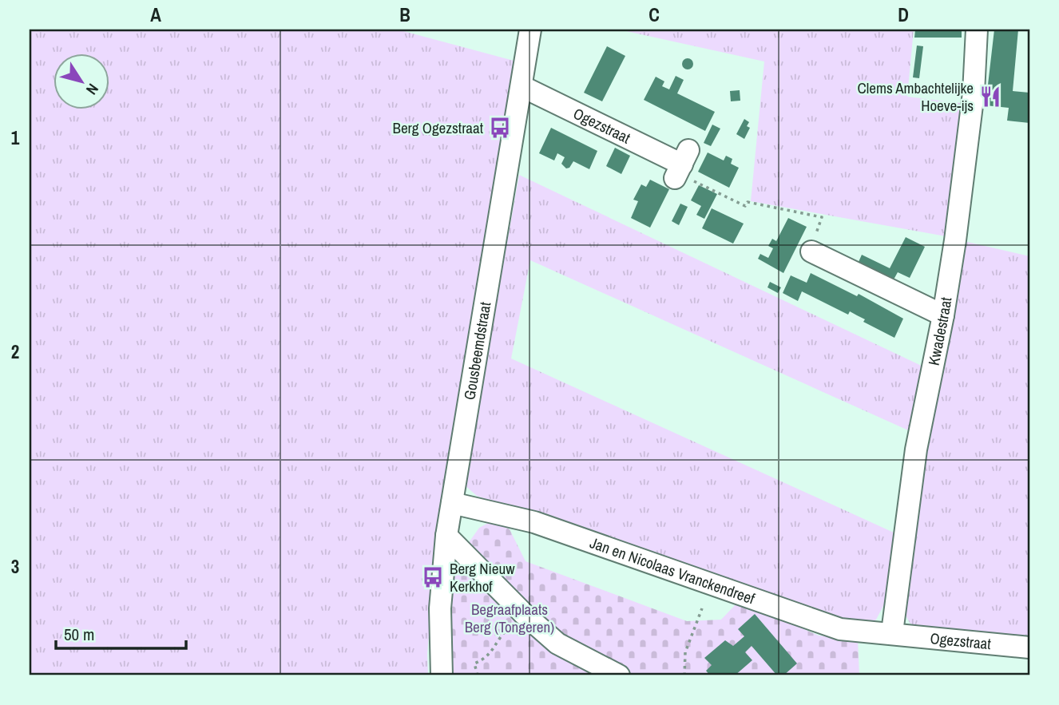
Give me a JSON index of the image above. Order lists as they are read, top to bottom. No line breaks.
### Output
{"streets":{"street":["Ogezstraat","Kwadestraat","Gousbeemdstraat","Jan en Nicolaas Vranckendreef"]},"crossings":[["Ogezstraat","Kwadestraat"],["Ogezstraat","Gousbeemdstraat"],["Ogezstraat","Jan en Nicolaas Vranckendreef"],["Kwadestraat","Jan en Nicolaas Vranckendreef"],["Gousbeemdstraat","Jan en Nicolaas Vranckendreef"]],"parks":["Begraafplaats Berg (Tongeren)"],"places":{"restaurant":["Clems Ambachtelijke Hoeve-ijs"],"bus stop":["Berg Ogezstraat","Berg Nieuw Kerkhof"]},"scale_bar":"50 m","north":"bottom right","grid":{"columns":["A","B","C","D"],"rows":["1","2","3"]}}
